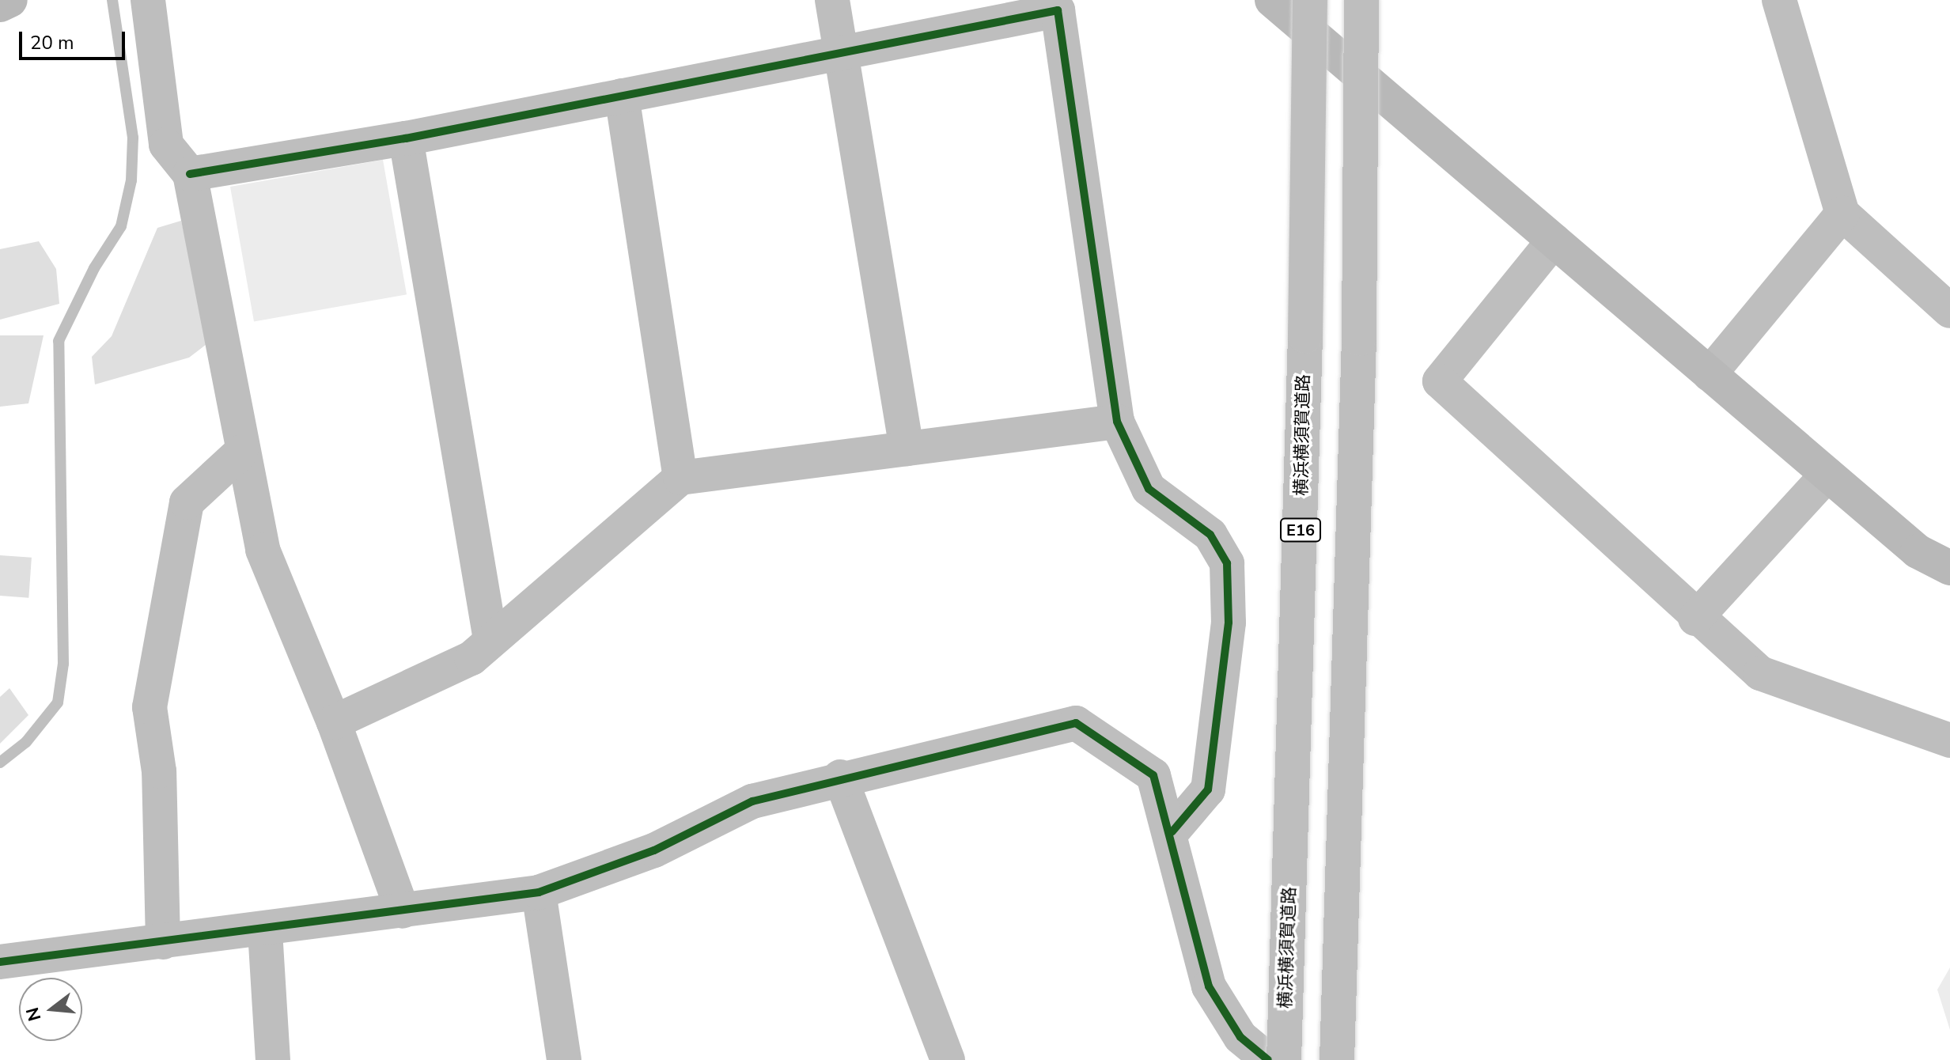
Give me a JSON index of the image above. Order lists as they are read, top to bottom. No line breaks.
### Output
{"streets":{"main road":["横浜横須賀道路","E16"]},"scale_bar":"20 m","north":"left"}
